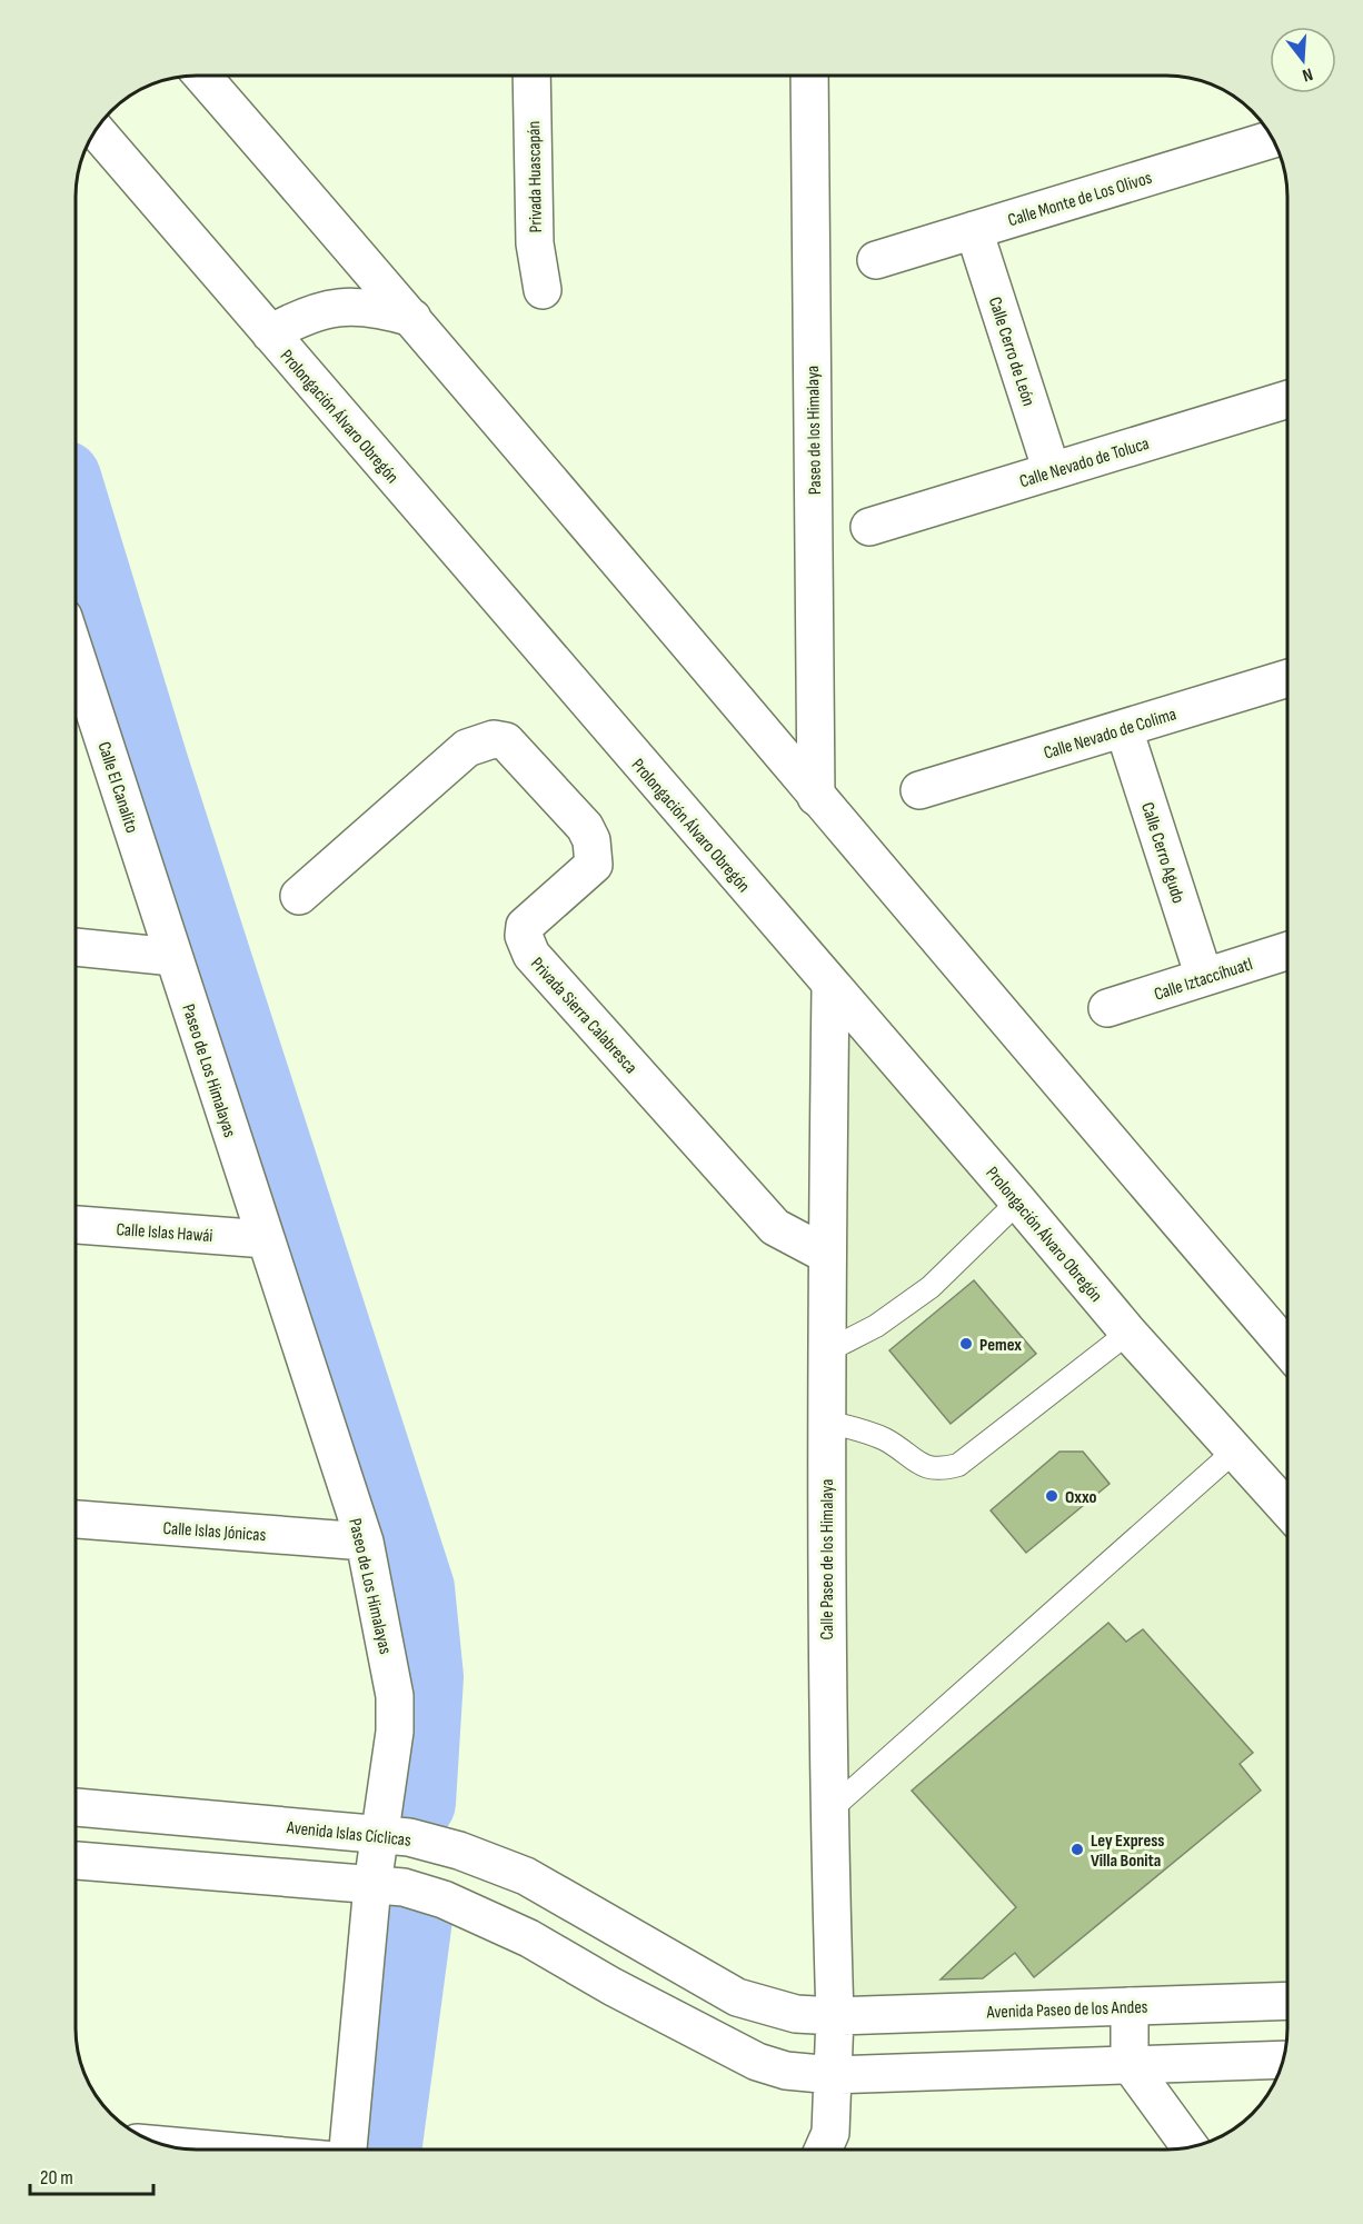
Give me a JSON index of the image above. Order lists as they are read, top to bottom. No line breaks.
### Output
{"streets":{"street":["Privada Huascapán","Calle Monte de Los Olivos","Calle Cerro de León","Prolongación Álvaro Obregón","Paseo de los Himalaya","Calle Nevado de Toluca","Calle Nevado de Colima","Calle El Canalito","Calle Cerro Agudo","Calle Iztaccíhuatl","Privada Sierra Calabresca","Paseo de Los Himalayas","Calle Islas Hawái","Calle Islas Jónicas","Calle Paseo de los Himalaya","Avenida Islas Cíclicas","Avenida Paseo de los Andes"]},"crossings":[["Calle Monte de Los Olivos","Calle Cerro de León"],["Calle Cerro de León","Calle Nevado de Toluca"],["Prolongación Álvaro Obregón","Calle Paseo de los Himalaya"],["Calle Nevado de Colima","Calle Cerro Agudo"],["Calle El Canalito","Paseo de Los Himalayas"],["Calle Cerro Agudo","Calle Iztaccíhuatl"],["Privada Sierra Calabresca","Calle Paseo de los Himalaya"],["Paseo de Los Himalayas","Calle Islas Hawái"],["Paseo de Los Himalayas","Calle Islas Jónicas"],["Paseo de Los Himalayas","Avenida Islas Cíclicas"],["Calle Paseo de los Himalaya","Avenida Islas Cíclicas"],["Calle Paseo de los Himalaya","Avenida Paseo de los Andes"],["Avenida Islas Cíclicas","Avenida Paseo de los Andes"]],"places":["Pemex","Oxxo","Ley Express Villa Bonita"],"scale_bar":"20 m","north":"bottom"}
